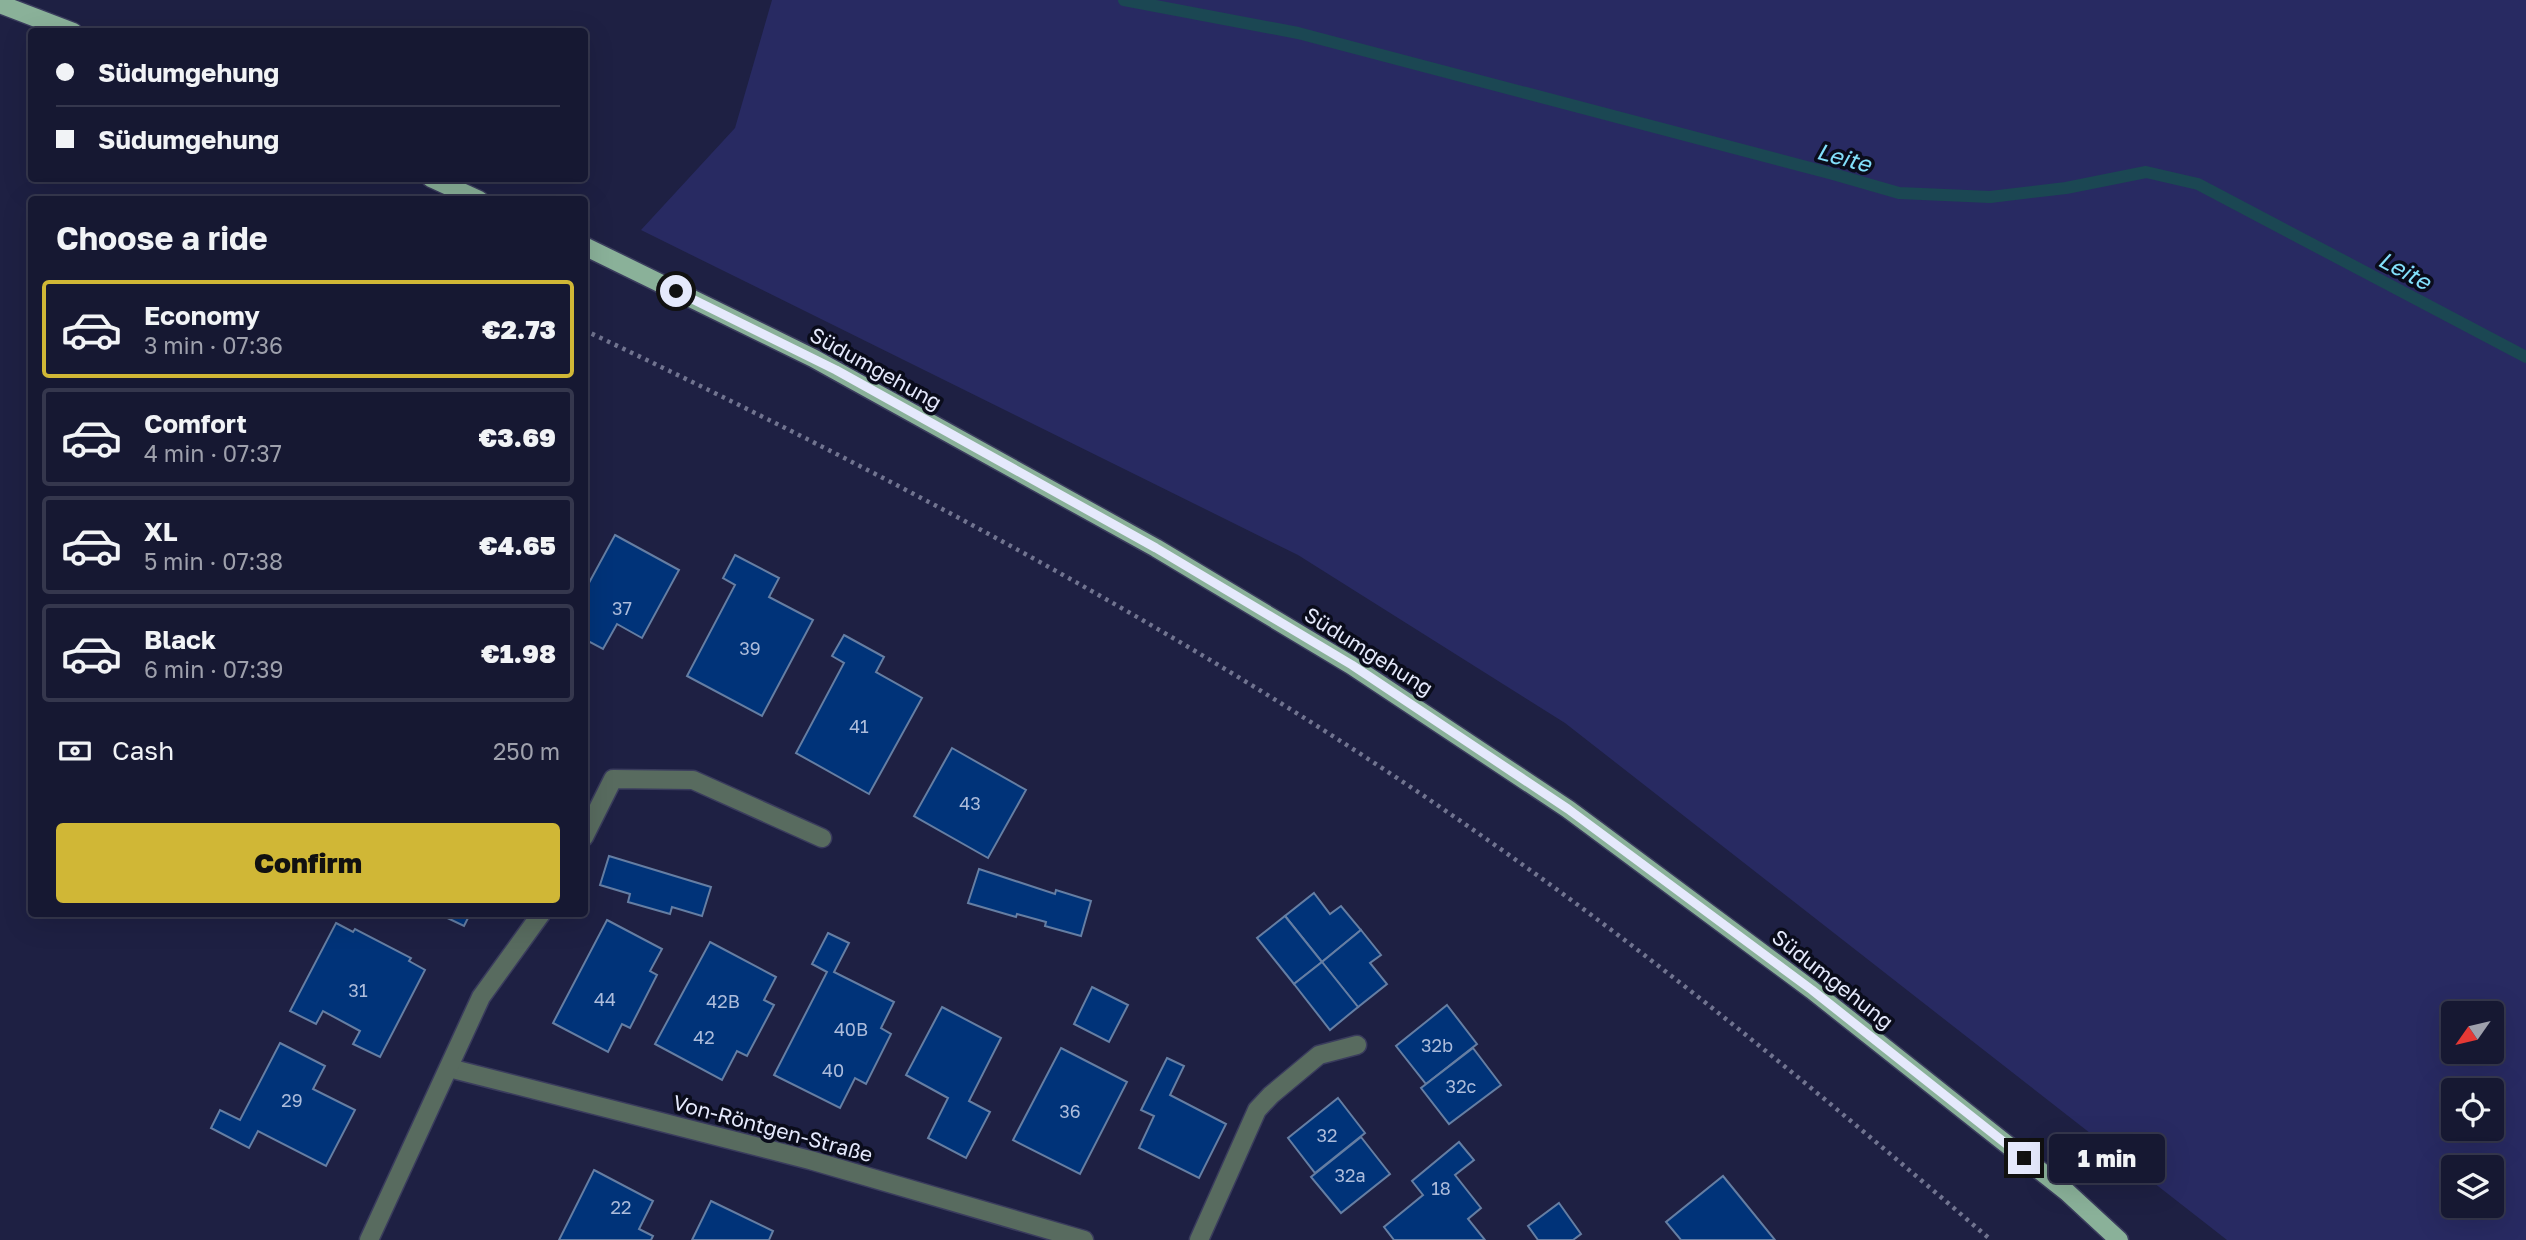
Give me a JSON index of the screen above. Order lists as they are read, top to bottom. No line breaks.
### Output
{"streets":{"main road":["Südumgehung"],"street":["Von-Röntgen-Straße"]},"water":["Leite"],"house_numbers":["37","39","41","43","31","44","42B","40B","42","32b","40","32c","29","36","32","32a","18","22"],"north":"bottom left","page":{"banner":["Südumgehung","Südumgehung"],"heading":"Choose a ride","list":[{"name":"Economy","note":"3 min · 07:36","value":"€2.73"},{"name":"Comfort","note":"4 min · 07:37","value":"€3.69"},{"name":"XL","note":"5 min · 07:38","value":"€4.65"},{"name":"Black","note":"6 min · 07:39","value":"€1.98"}],"pay":["Cash","250 m"],"buttons":"Confirm","bubble":"1 min"}}
